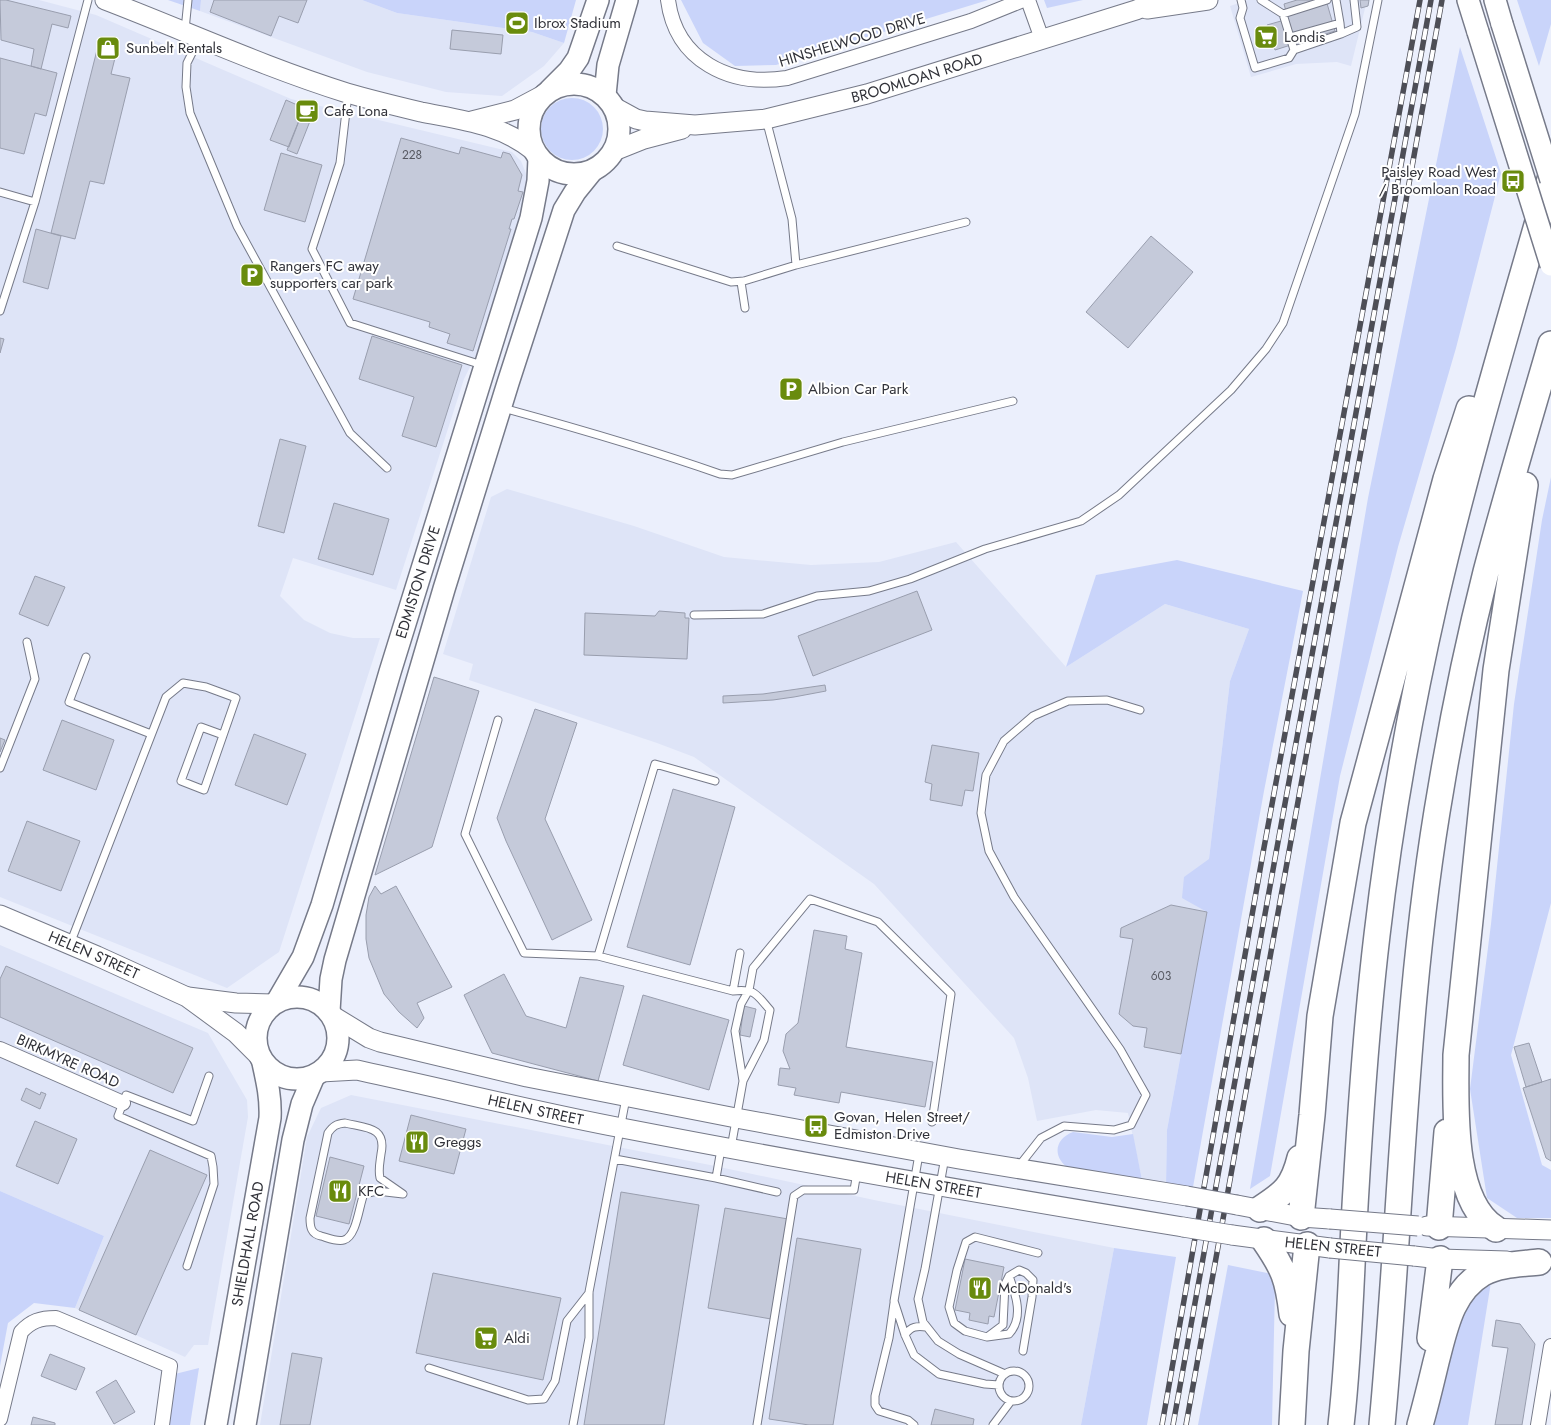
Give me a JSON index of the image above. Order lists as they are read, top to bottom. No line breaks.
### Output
{"streets":{"main road":["EDMISTON DRIVE","SHIELDHALL ROAD"],"street":["HINSHELWOOD DRIVE","BROOMLOAN ROAD","HELEN STREET","BIRKMYRE ROAD"]},"crossings":[["BROOMLOAN ROAD","EDMISTON DRIVE"],["EDMISTON DRIVE","HELEN STREET"],["EDMISTON DRIVE","SHIELDHALL ROAD"],["HELEN STREET","SHIELDHALL ROAD"]],"places":{"sports":["Ibrox Stadium"],"supermarket":["Londis","Aldi"],"shop":["Sunbelt Rentals"],"cafe":["Cafe Lona"],"bus stop":["Paisley Road West / Broomloan Road","Govan, Helen Street/ Edmiston Drive"],"parking":["Rangers FC away supporters car park","Albion Car Park"],"restaurant":["Greggs","KFC","McDonald's"]},"house_numbers":["228","603"]}
